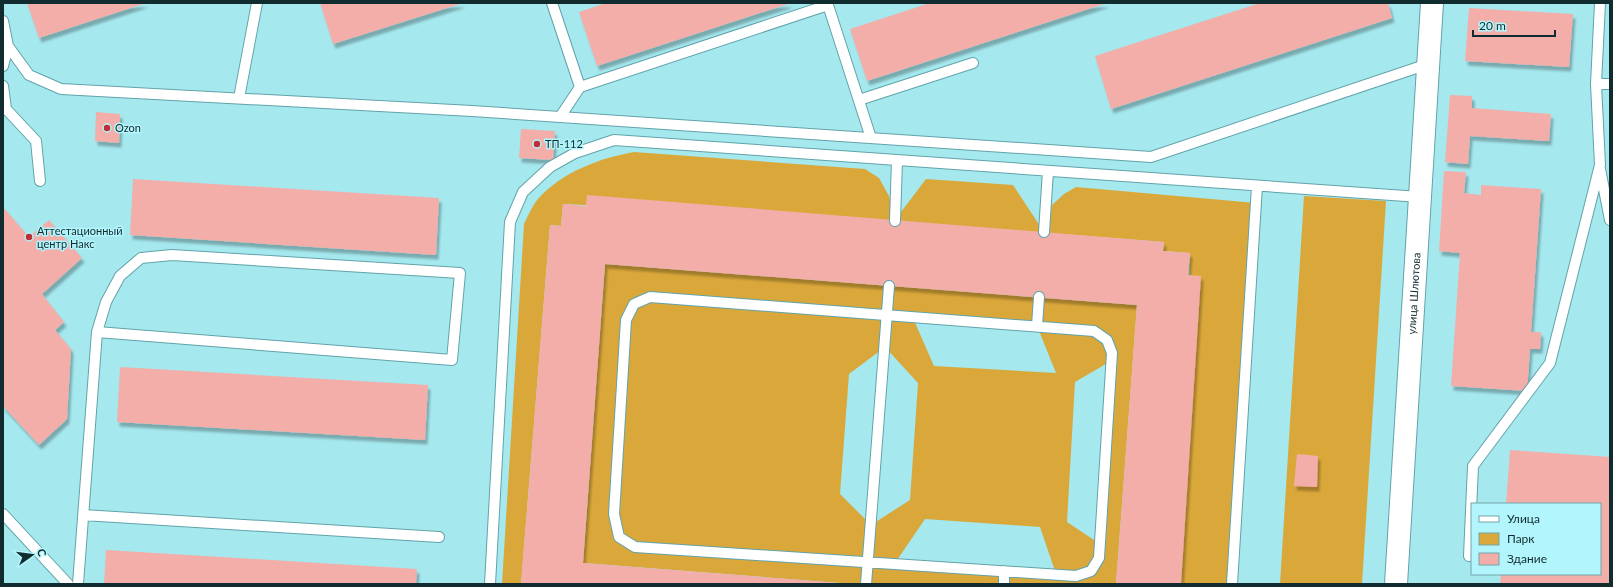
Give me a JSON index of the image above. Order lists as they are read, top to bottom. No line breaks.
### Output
{"streets":{"main road":["улица Шлютова"]},"places":["Ozon","ТП-112","Аттестационный центр Накс"],"legend":["Улица","Парк","Здание"],"scale_bar":"20 m","north":"right"}
